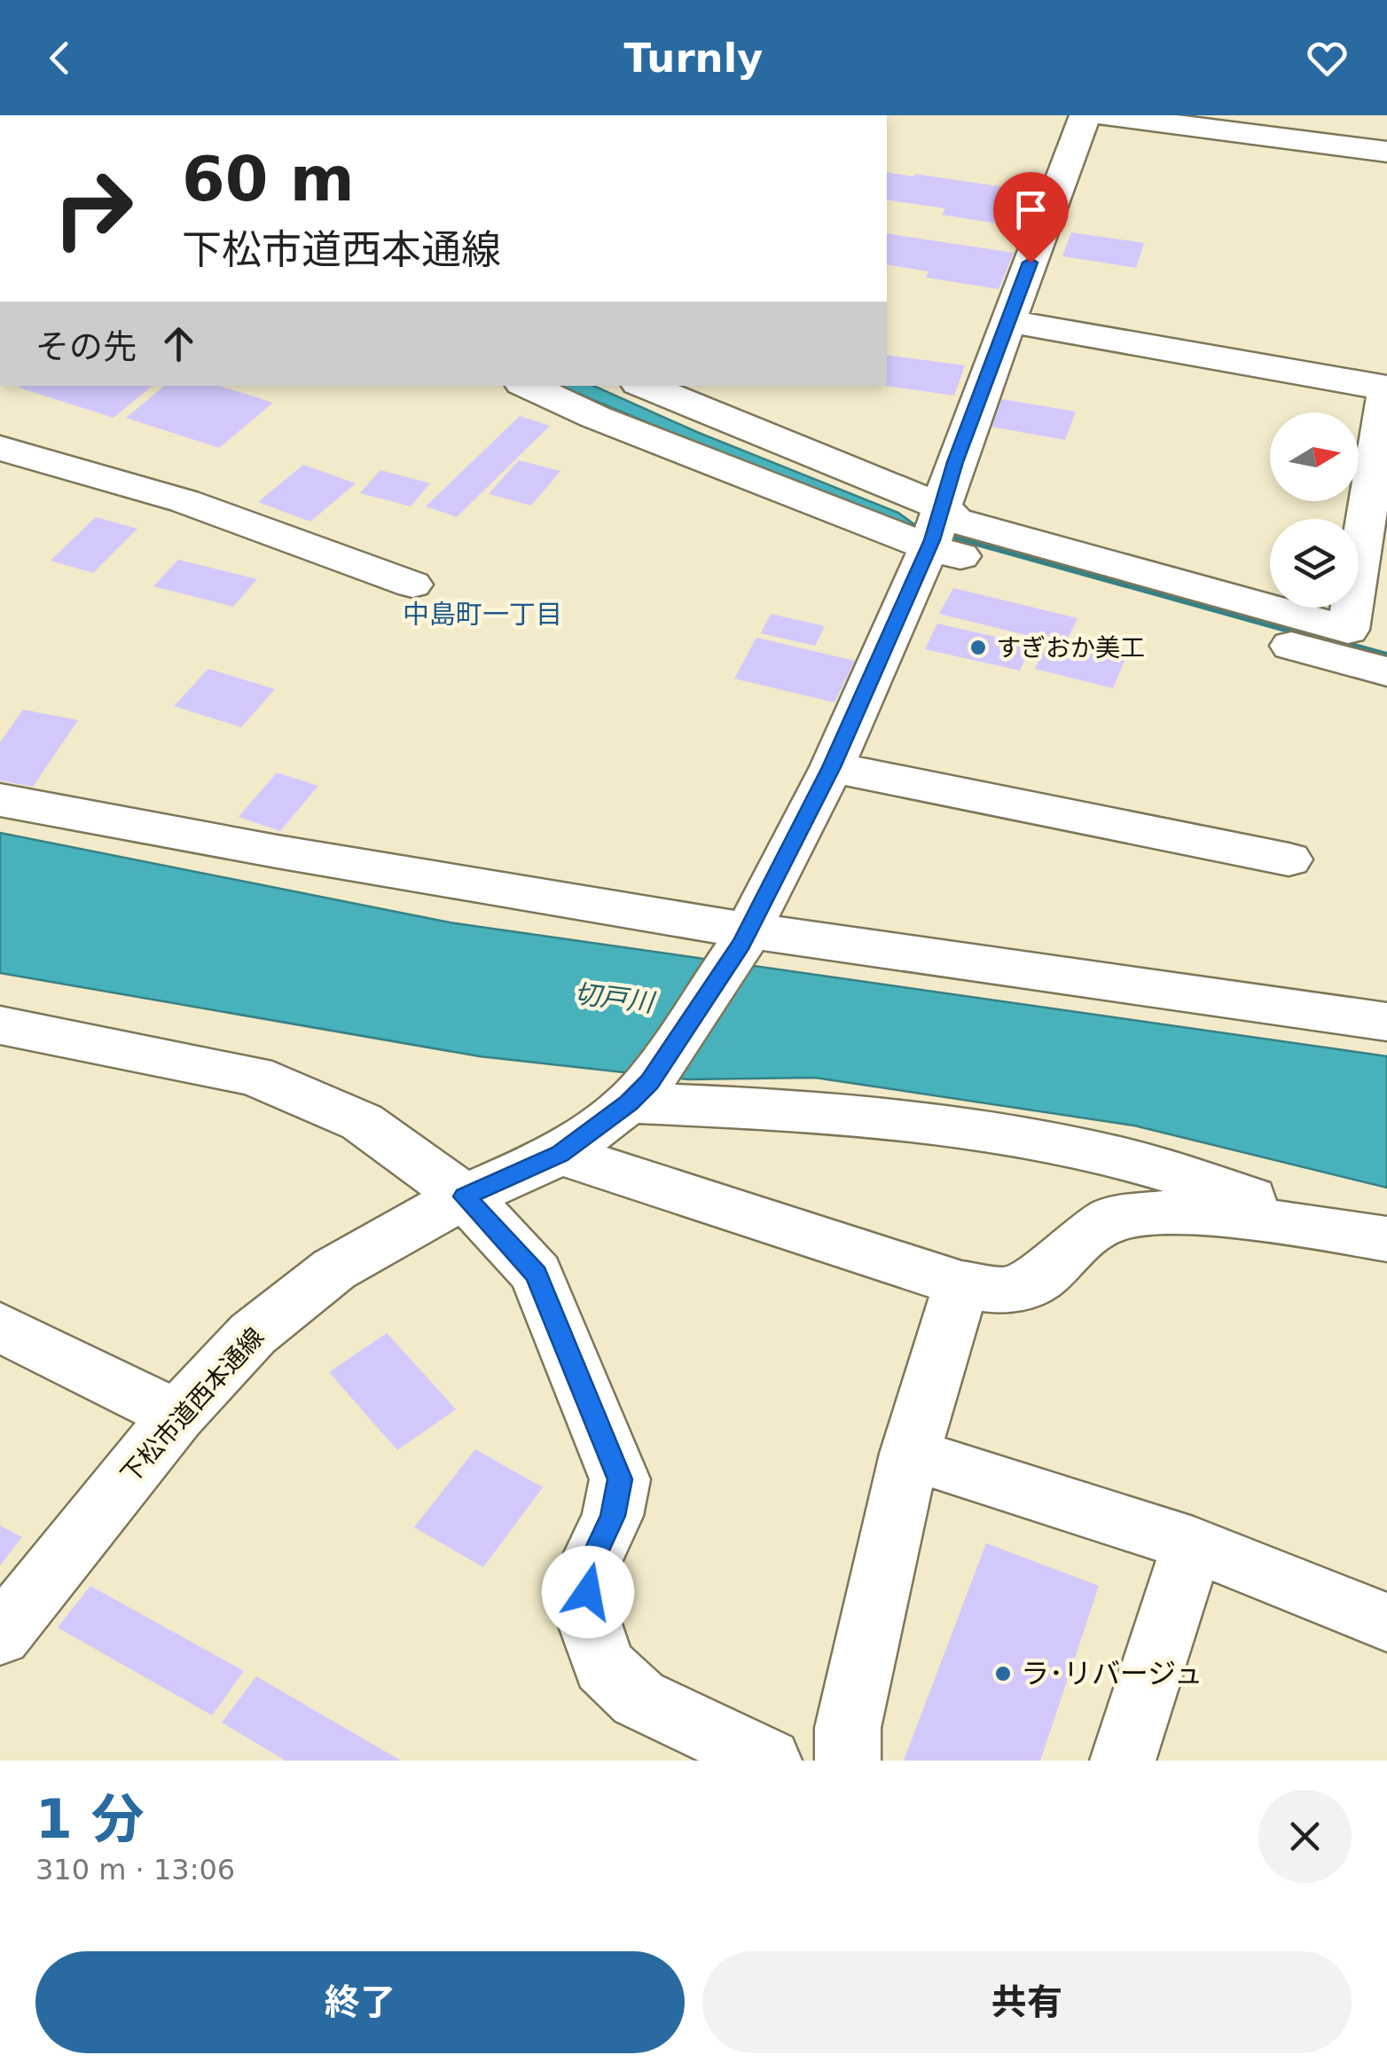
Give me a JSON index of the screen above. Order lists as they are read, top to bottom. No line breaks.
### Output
{"streets":{"street":["下松市道西本通線"]},"districts":["中島町一丁目"],"water":["切戸川"],"places":["すぎおか美工","ラ･リバージュ"],"north":"right","page":{"header":"Turnly","turn":["60 m","下松市道西本通線"],"then":"その先","heading":["1 分","310 m · 13:06"],"buttons":["終了","共有"]}}
